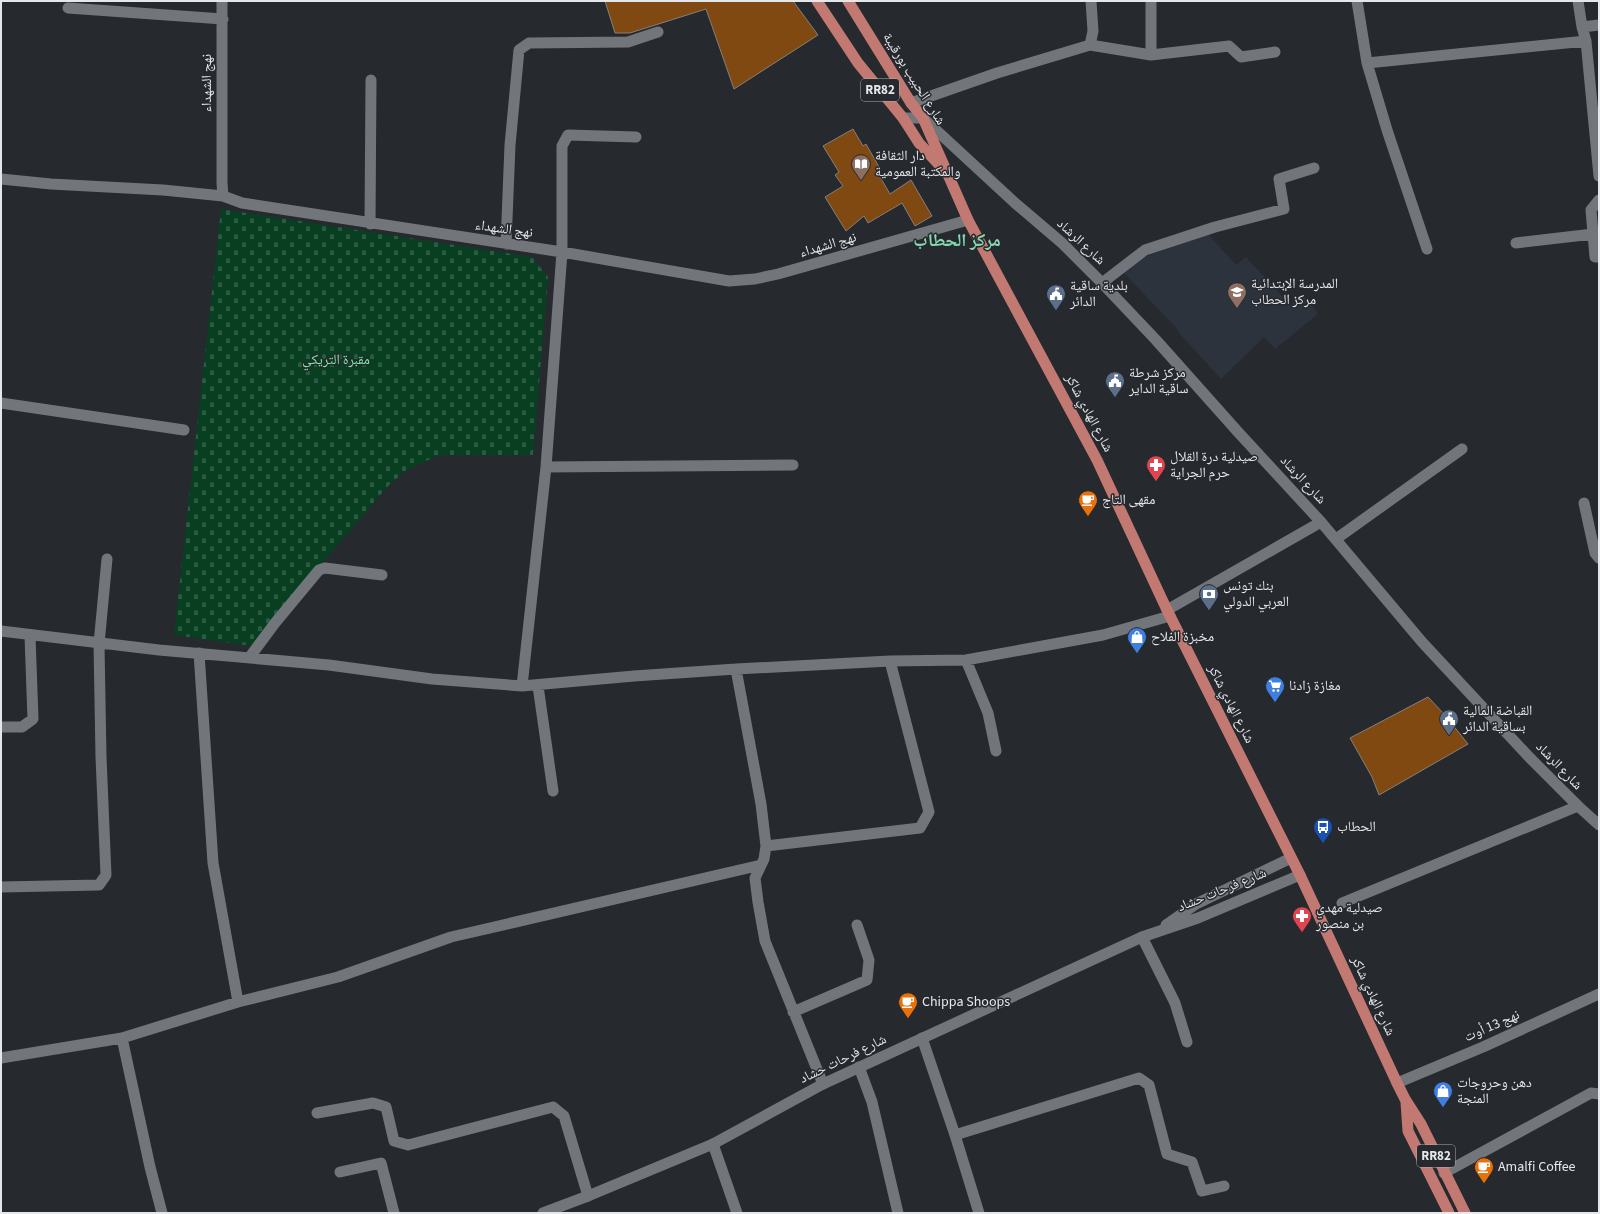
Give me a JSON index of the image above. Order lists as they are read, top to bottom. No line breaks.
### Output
{"streets":{"main road":["شارع الحبيب بورقيبة","RR82","شارع الهادي شاكر"],"street":["نهج الشهداء","شارع الرشاد","شارع فرحات حشاد","نهج 13 أوت"]},"crossings":[["شارع الحبيب بورقيبة","نهج الشهداء"],["شارع الحبيب بورقيبة","شارع الرشاد"],["شارع الحبيب بورقيبة","شارع الهادي شاكر"],["نهج الشهداء","شارع الهادي شاكر"],["شارع الهادي شاكر","شارع فرحات حشاد"],["شارع الهادي شاكر","نهج 13 أوت"]],"districts":["مركز الحطاب"],"parks":["مقبرة التريكي"],"places":{"library":["دار الثقافة والمكتبة العمومية"],"school or university":["المدرسة الإبتدائية مركز الحطاب"],"public building":["بلدية ساقية الدائر","مركز شرطة ساقية الداير","القباضة المالية بساقية الدائر"],"pharmacy":["صيدلية درة القلال حرم الجراية","صيدلية مهدي بن منصور"],"cafe":["مقهى التاج","Chippa Shoops","Amalfi Coffee"],"bank":["بنك تونس العربي الدولي"],"shop":["مخبزة الفلاح","دهن وحروجات المنجة"],"supermarket":["مغازة زادنا"],"bus stop":["الحطاب"]}}
